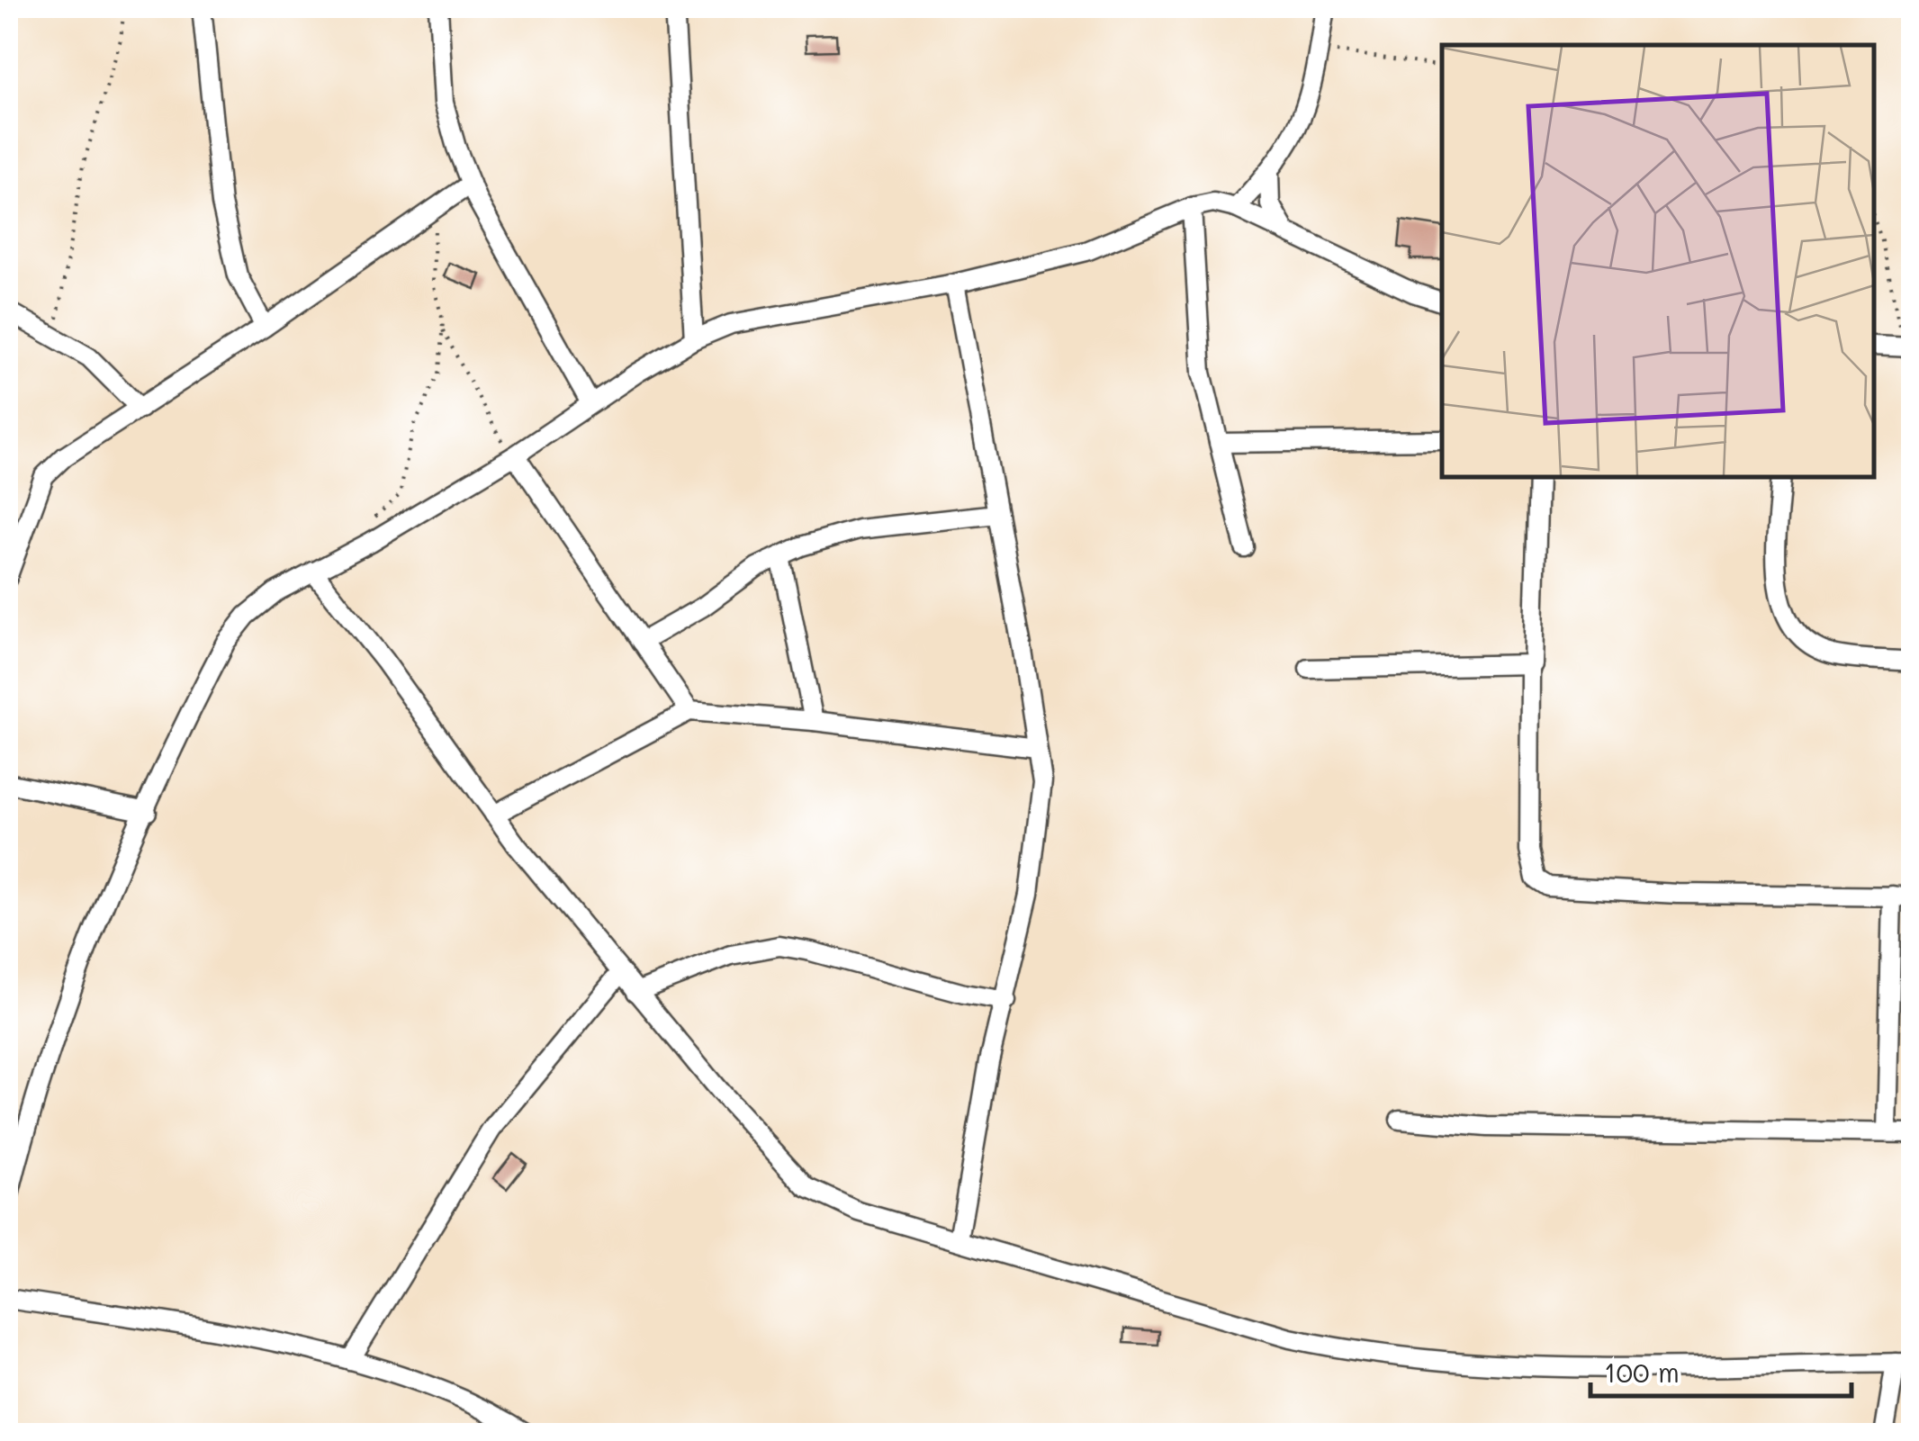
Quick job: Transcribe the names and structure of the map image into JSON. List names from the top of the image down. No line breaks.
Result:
{"scale_bar":"100 m"}
